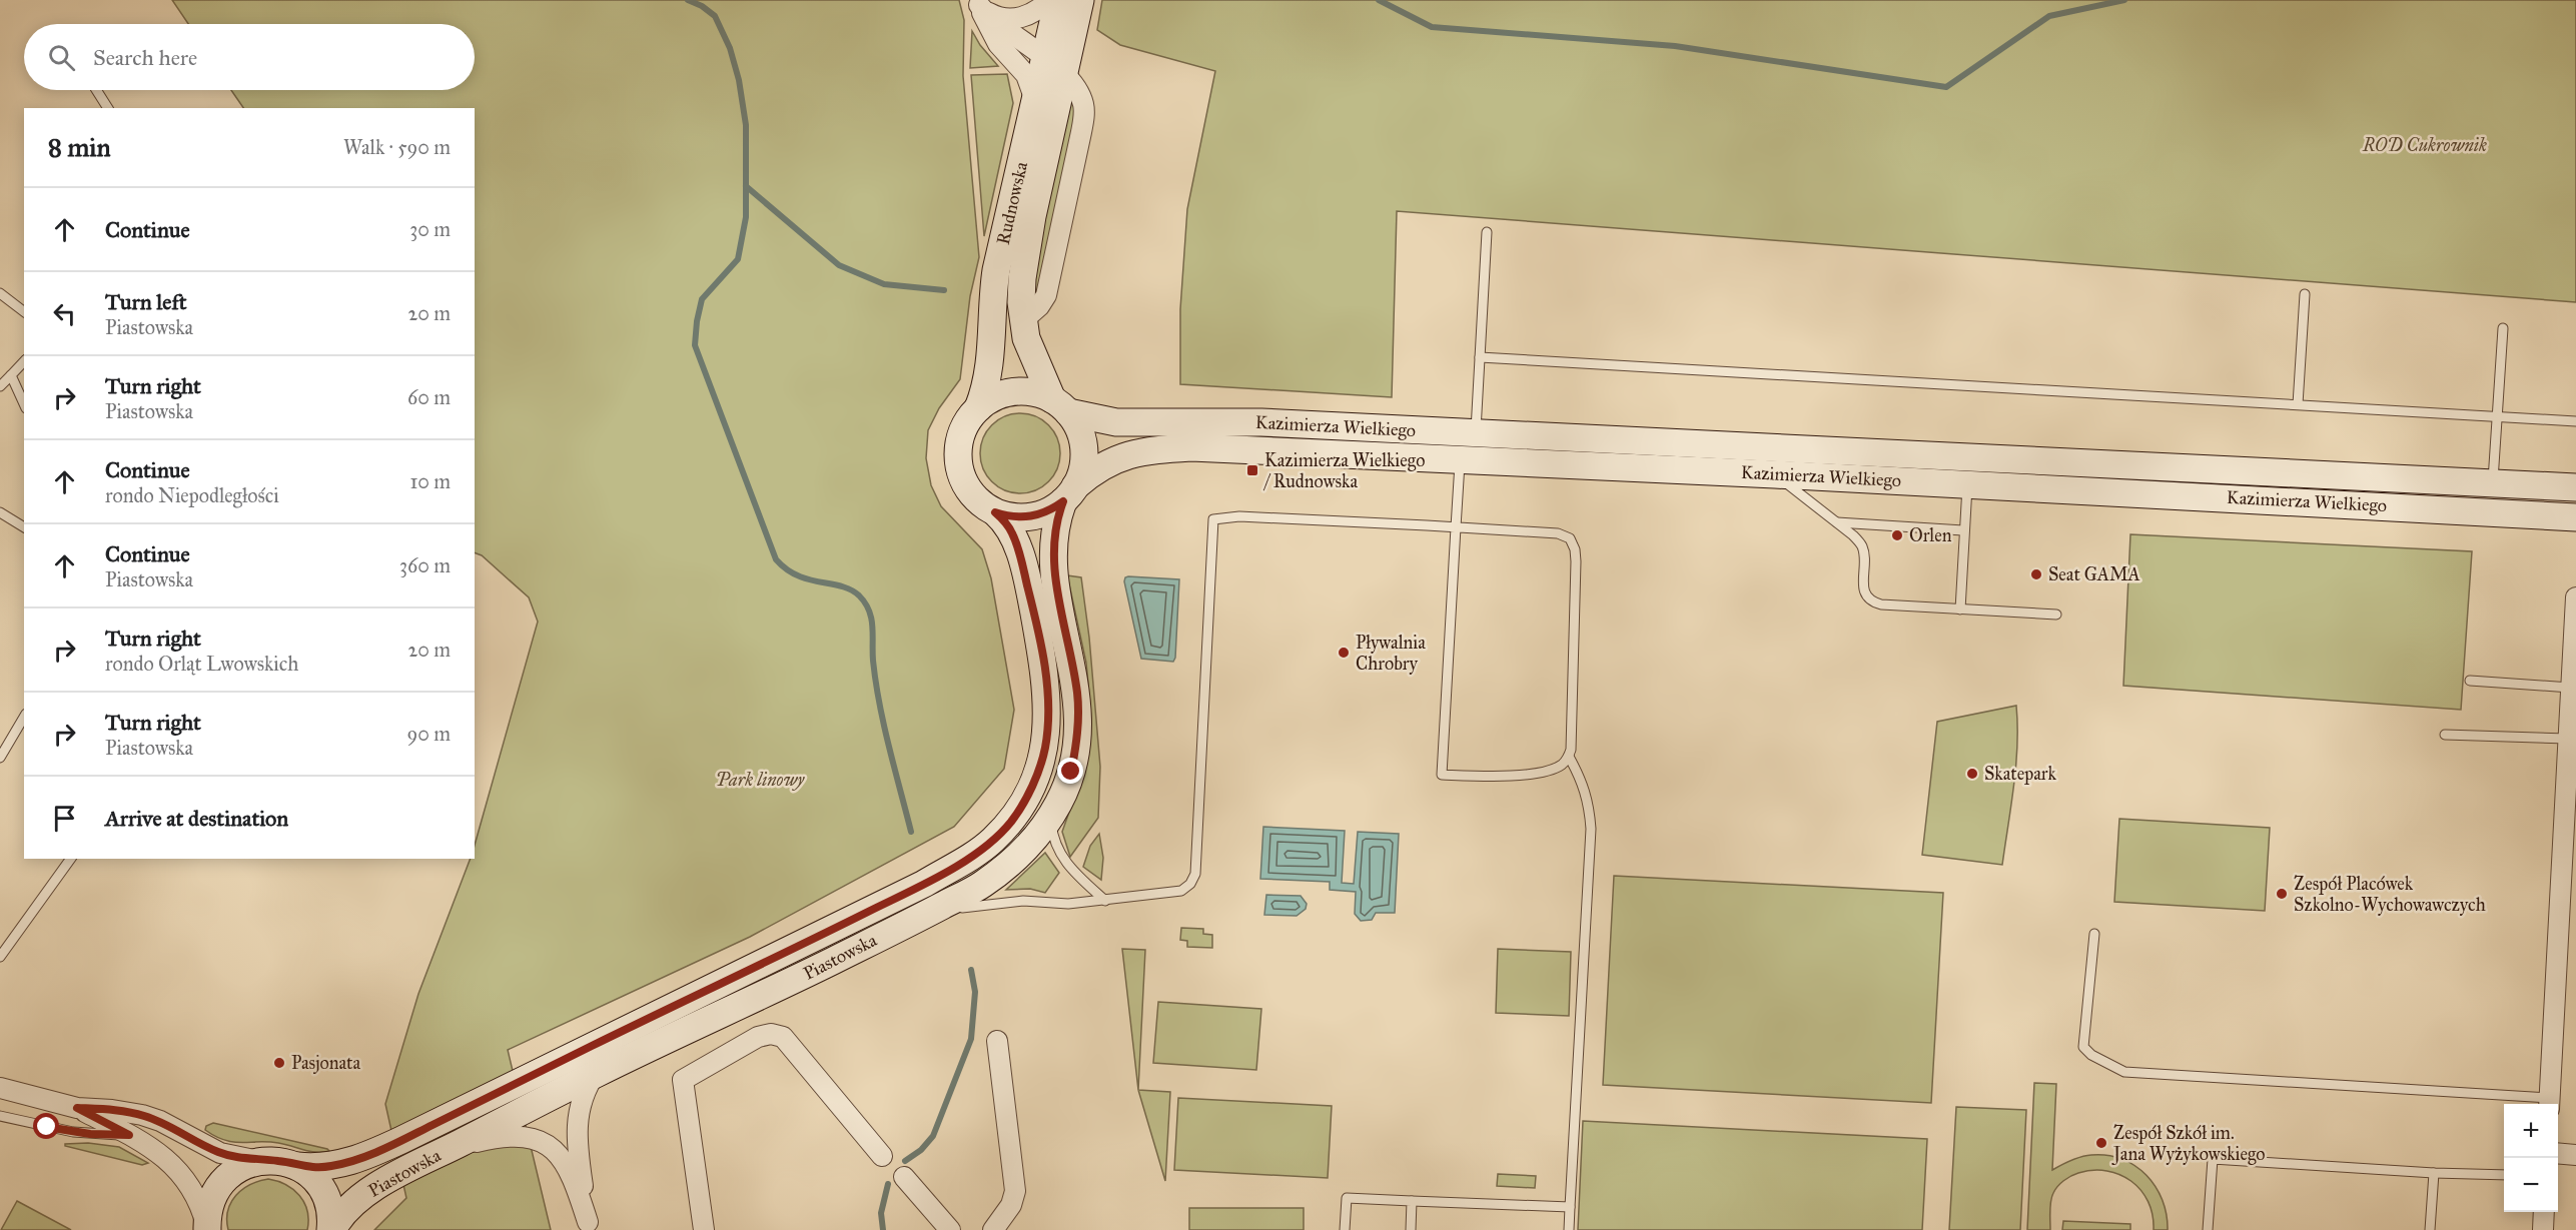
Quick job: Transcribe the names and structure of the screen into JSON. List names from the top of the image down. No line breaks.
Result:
{"streets":{"main road":["Rudnowska","Kazimierza Wielkiego","Piastowska"]},"crossings":[["Rudnowska","Kazimierza Wielkiego"],["Rudnowska","Piastowska"],["Kazimierza Wielkiego","Piastowska"]],"parks":["ROD Cukrownik","Park linowy"],"places":{"transit":["Kazimierza Wielkiego / Rudnowska"],"other":["Orlen","Seat GAMA","Pływalnia Chrobry","Skatepark","Zespół Placówek Szkolno-Wychowawczych","Pasjonata","Zespół Szkół im. Jana Wyżykowskiego"]},"page":{"search":"Search here","heading":["8 min","Walk · 590 m"],"list":[["Continue","30 m"],["Turn left","Piastowska","20 m"],["Turn right","Piastowska","60 m"],["Continue","rondo Niepodległości","10 m"],["Continue","Piastowska","360 m"],["Turn right","rondo Orląt Lwowskich","20 m"],["Turn right","Piastowska","90 m"],"Arrive at destination"],"map_buttons":["+","−"]}}
